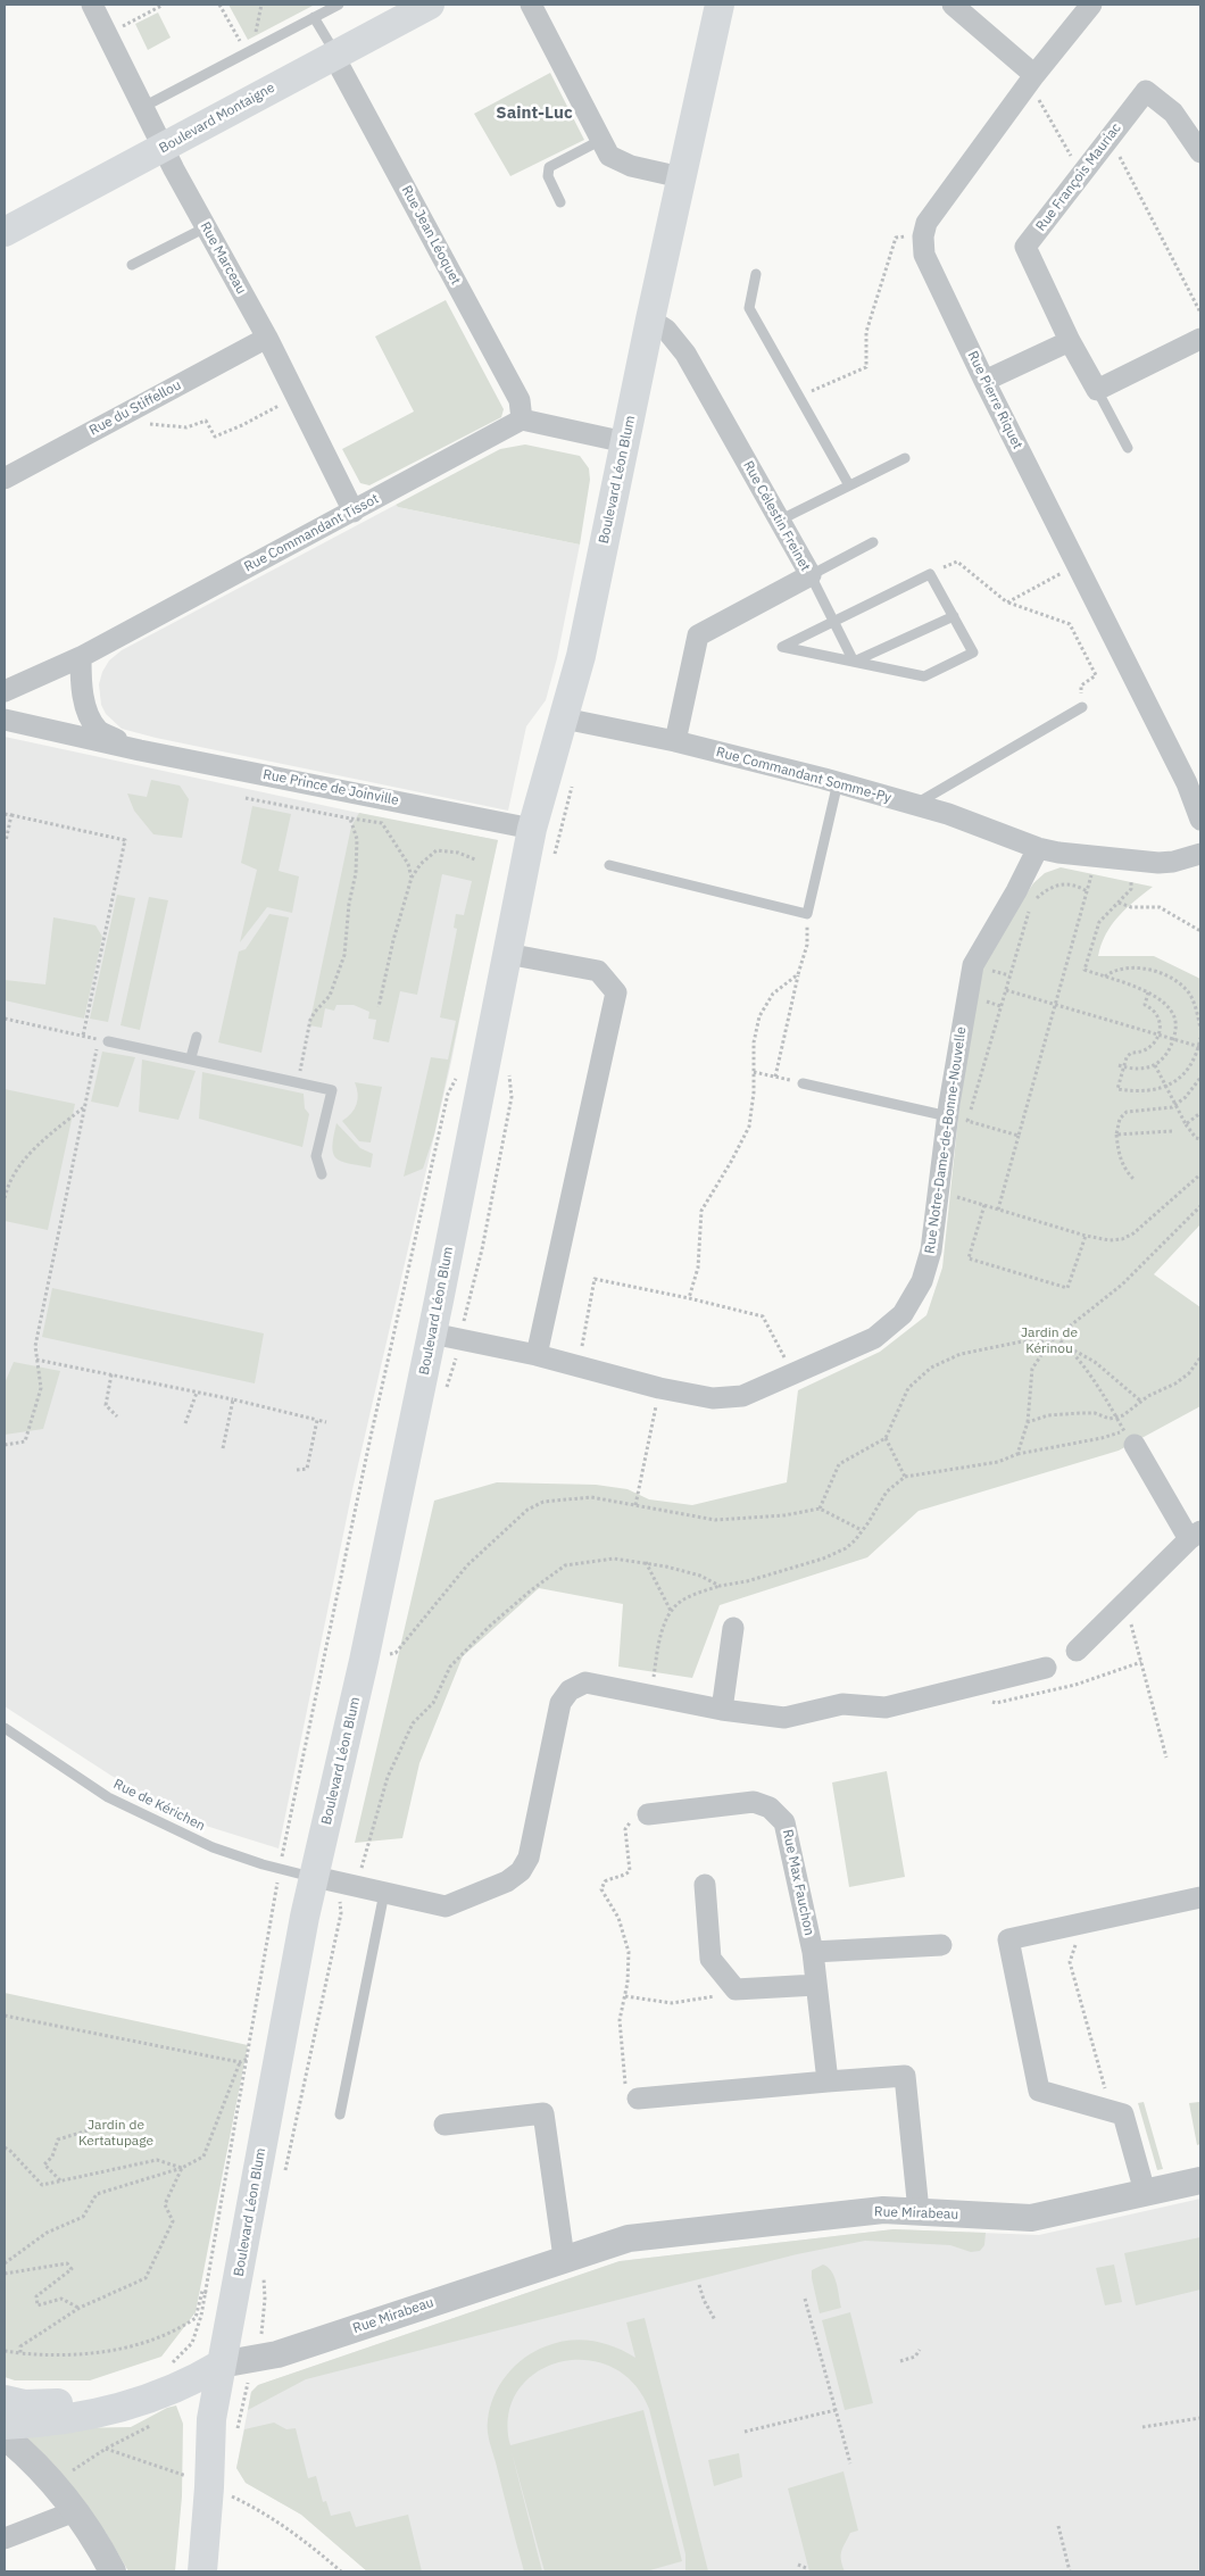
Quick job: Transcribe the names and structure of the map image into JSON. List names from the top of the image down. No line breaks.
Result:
{"streets":{"main road":["Boulevard Montaigne","Boulevard Léon Blum"],"street":["Rue François Mauriac","Rue Jean Léoquet","Rue Marceau","Rue Pierre Riquet","Rue du Stiffellou","Rue Célestin Freinet","Rue Commandant Tissot","Rue Commandant Somme-Py","Rue Prince de Joinville","Rue Notre-Dame-de-Bonne-Nouvelle","Rue Max Fauchon","Rue Mirabeau"],"lane":["Rue de Kérichen"]},"crossings":[["Boulevard Montaigne","Rue Jean Léoquet"],["Boulevard Montaigne","Rue Marceau"],["Rue Jean Léoquet","Rue Commandant Tissot"],["Rue Marceau","Rue du Stiffellou"],["Rue Marceau","Rue Commandant Tissot"],["Boulevard Léon Blum","Rue Célestin Freinet"],["Boulevard Léon Blum","Rue Commandant Somme-Py"],["Boulevard Léon Blum","Rue Prince de Joinville"],["Boulevard Léon Blum","Rue Notre-Dame-de-Bonne-Nouvelle"],["Boulevard Léon Blum","Rue de Kérichen"],["Boulevard Léon Blum","Rue Mirabeau"],["Rue Célestin Freinet","Rue Commandant Somme-Py"],["Rue Commandant Tissot","Rue Prince de Joinville"],["Rue Commandant Somme-Py","Rue Notre-Dame-de-Bonne-Nouvelle"]],"districts":["Saint-Luc"],"parks":["Jardin de Kérinou","Jardin de Kertatupage"]}
